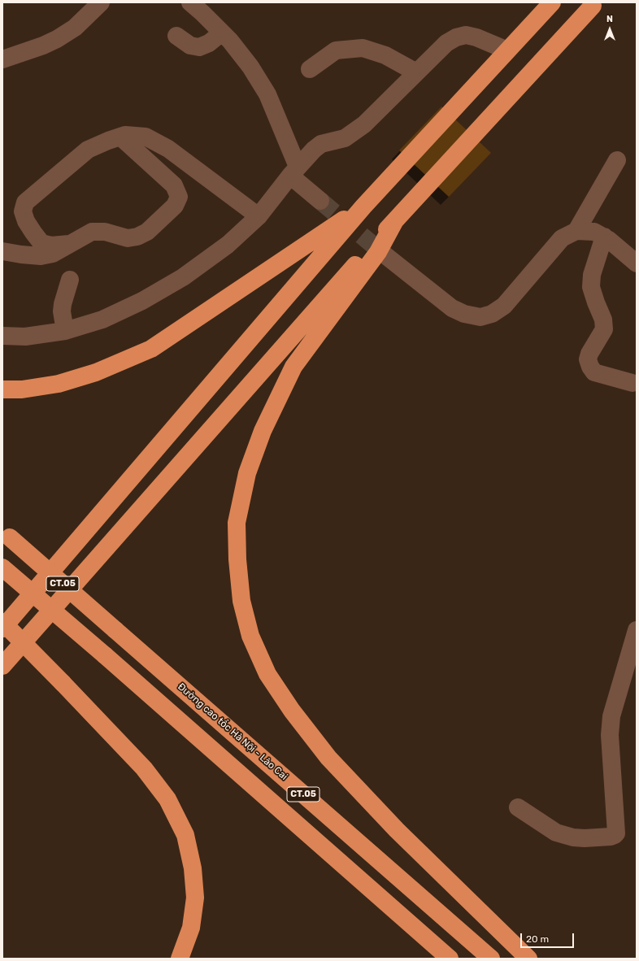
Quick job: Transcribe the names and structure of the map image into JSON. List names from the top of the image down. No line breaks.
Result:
{"streets":{"highway":["CT.05","Đường cao tốc Hà Nội - Lào Cai"]},"scale_bar":"20 m","north":"top"}
